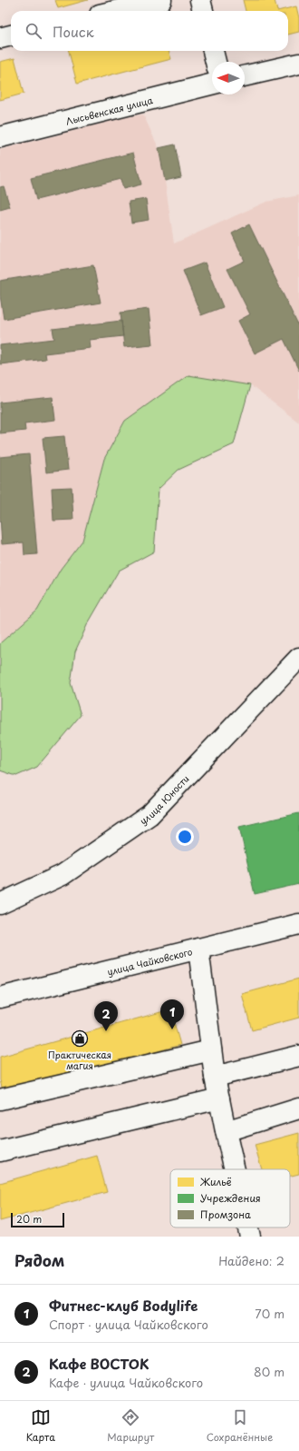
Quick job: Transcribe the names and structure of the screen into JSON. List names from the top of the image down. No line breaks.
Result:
{"streets":{"street":["Лысьвенская улица","улица Юности","улица Чайковского"]},"places":{"shop":["Практическая магия"]},"legend":["Жильё","Учреждения","Промзона"],"scale_bar":"20 m","north":"left","page":{"search":"Поиск","pins":["1","2"],"scale":"20 m","heading":["Рядом","Найдено: 2"],"list":[{"mark":"1","name":"Фитнес-клуб Bodylife","note":"Спорт · улица Чайковского","value":"70 m"},{"mark":"2","name":"Кафе ВОСТОК","note":"Кафе · улица Чайковского","value":"80 m"}],"nav":["Карта","Маршрут","Сохранённые"]}}
